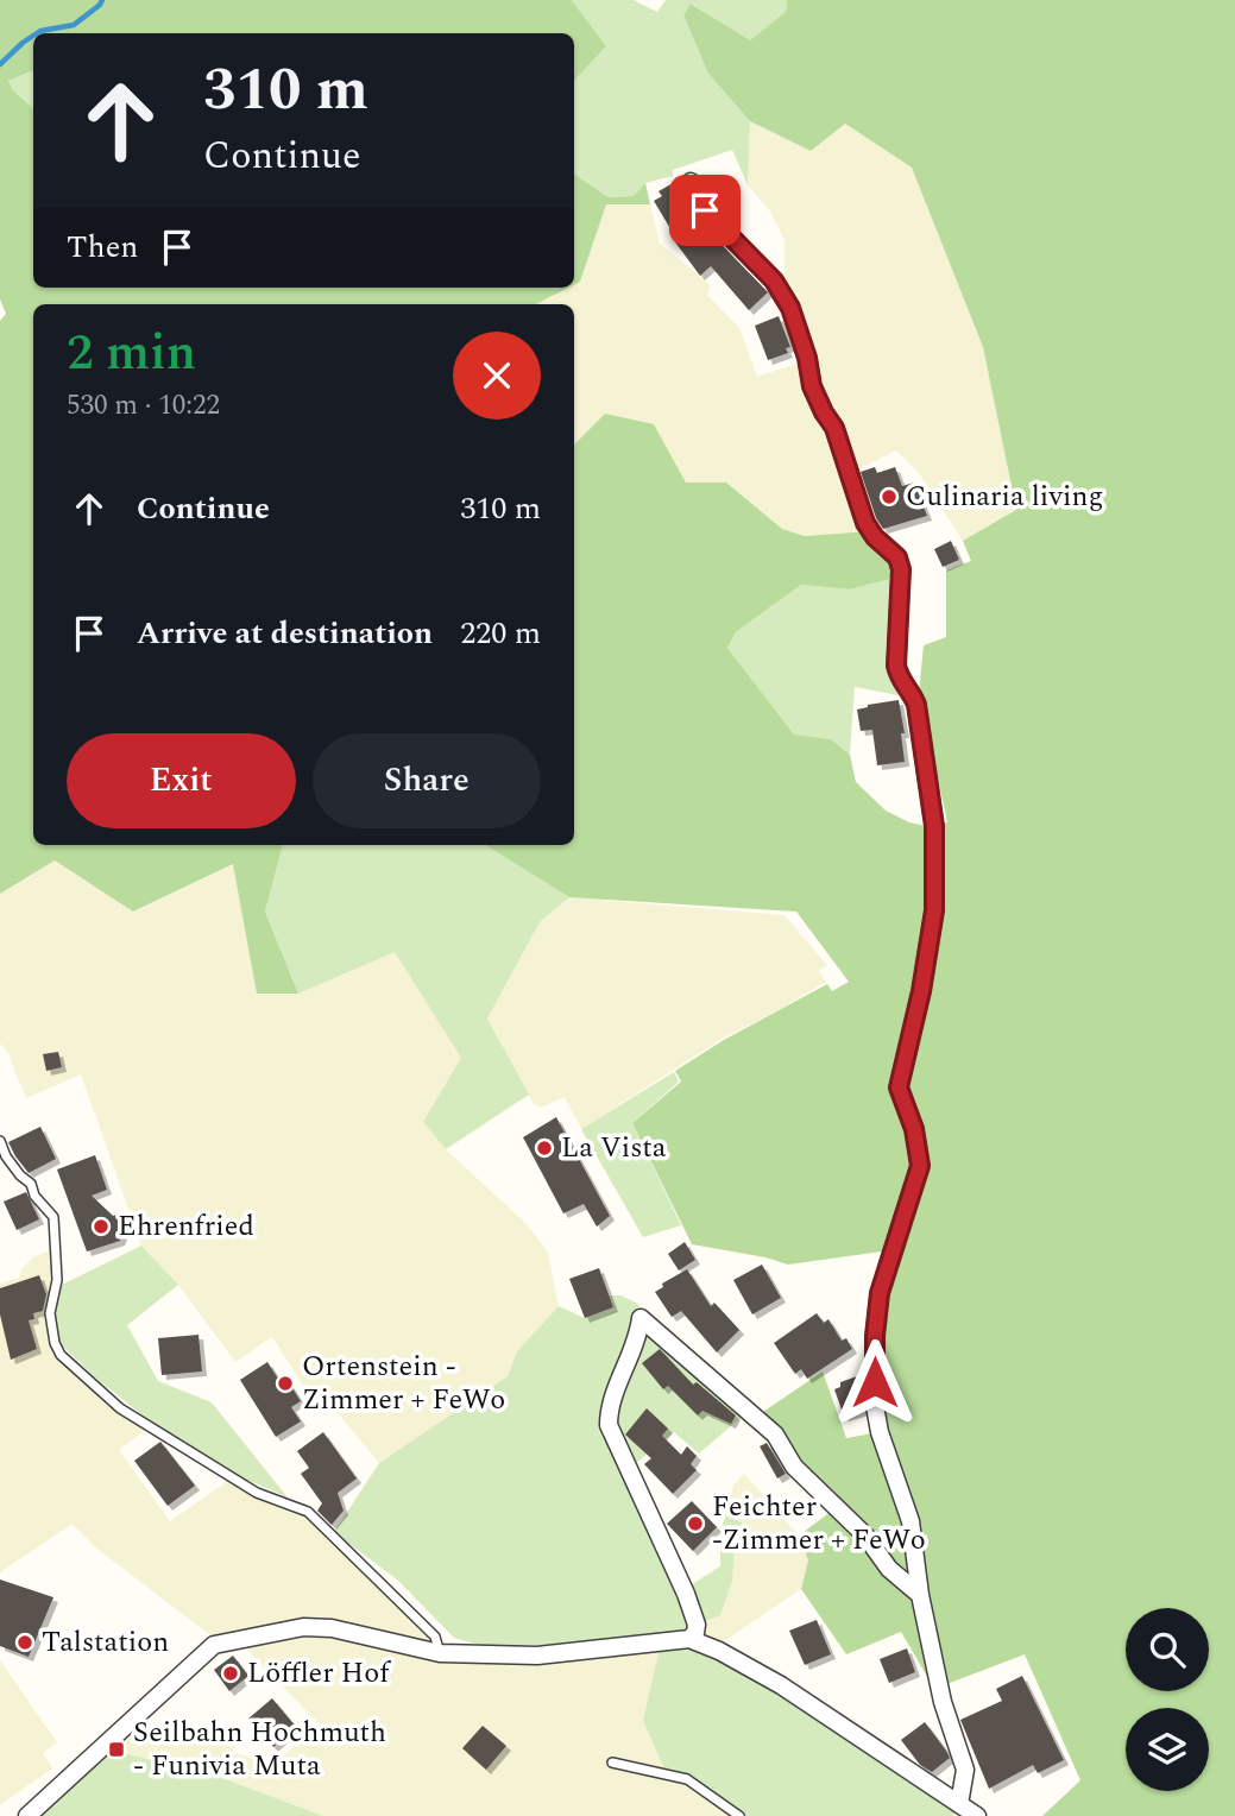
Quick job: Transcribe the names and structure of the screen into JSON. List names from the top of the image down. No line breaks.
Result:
{"places":{"other":["Culinaria living","La Vista","Ehrenfried","Ortenstein - Zimmer + FeWo","Feichter -Zimmer + FeWo","Talstation","Löffler Hof"],"transit":["Seilbahn Hochmuth - Funivia Muta"]},"page":{"turn":["310 m","Continue"],"then":"Then","heading":["2 min","530 m · 10:22"],"list":[{"name":"Continue","value":"310 m"},{"name":"Arrive at destination","value":"220 m"}],"buttons":["Exit","Share"]}}
